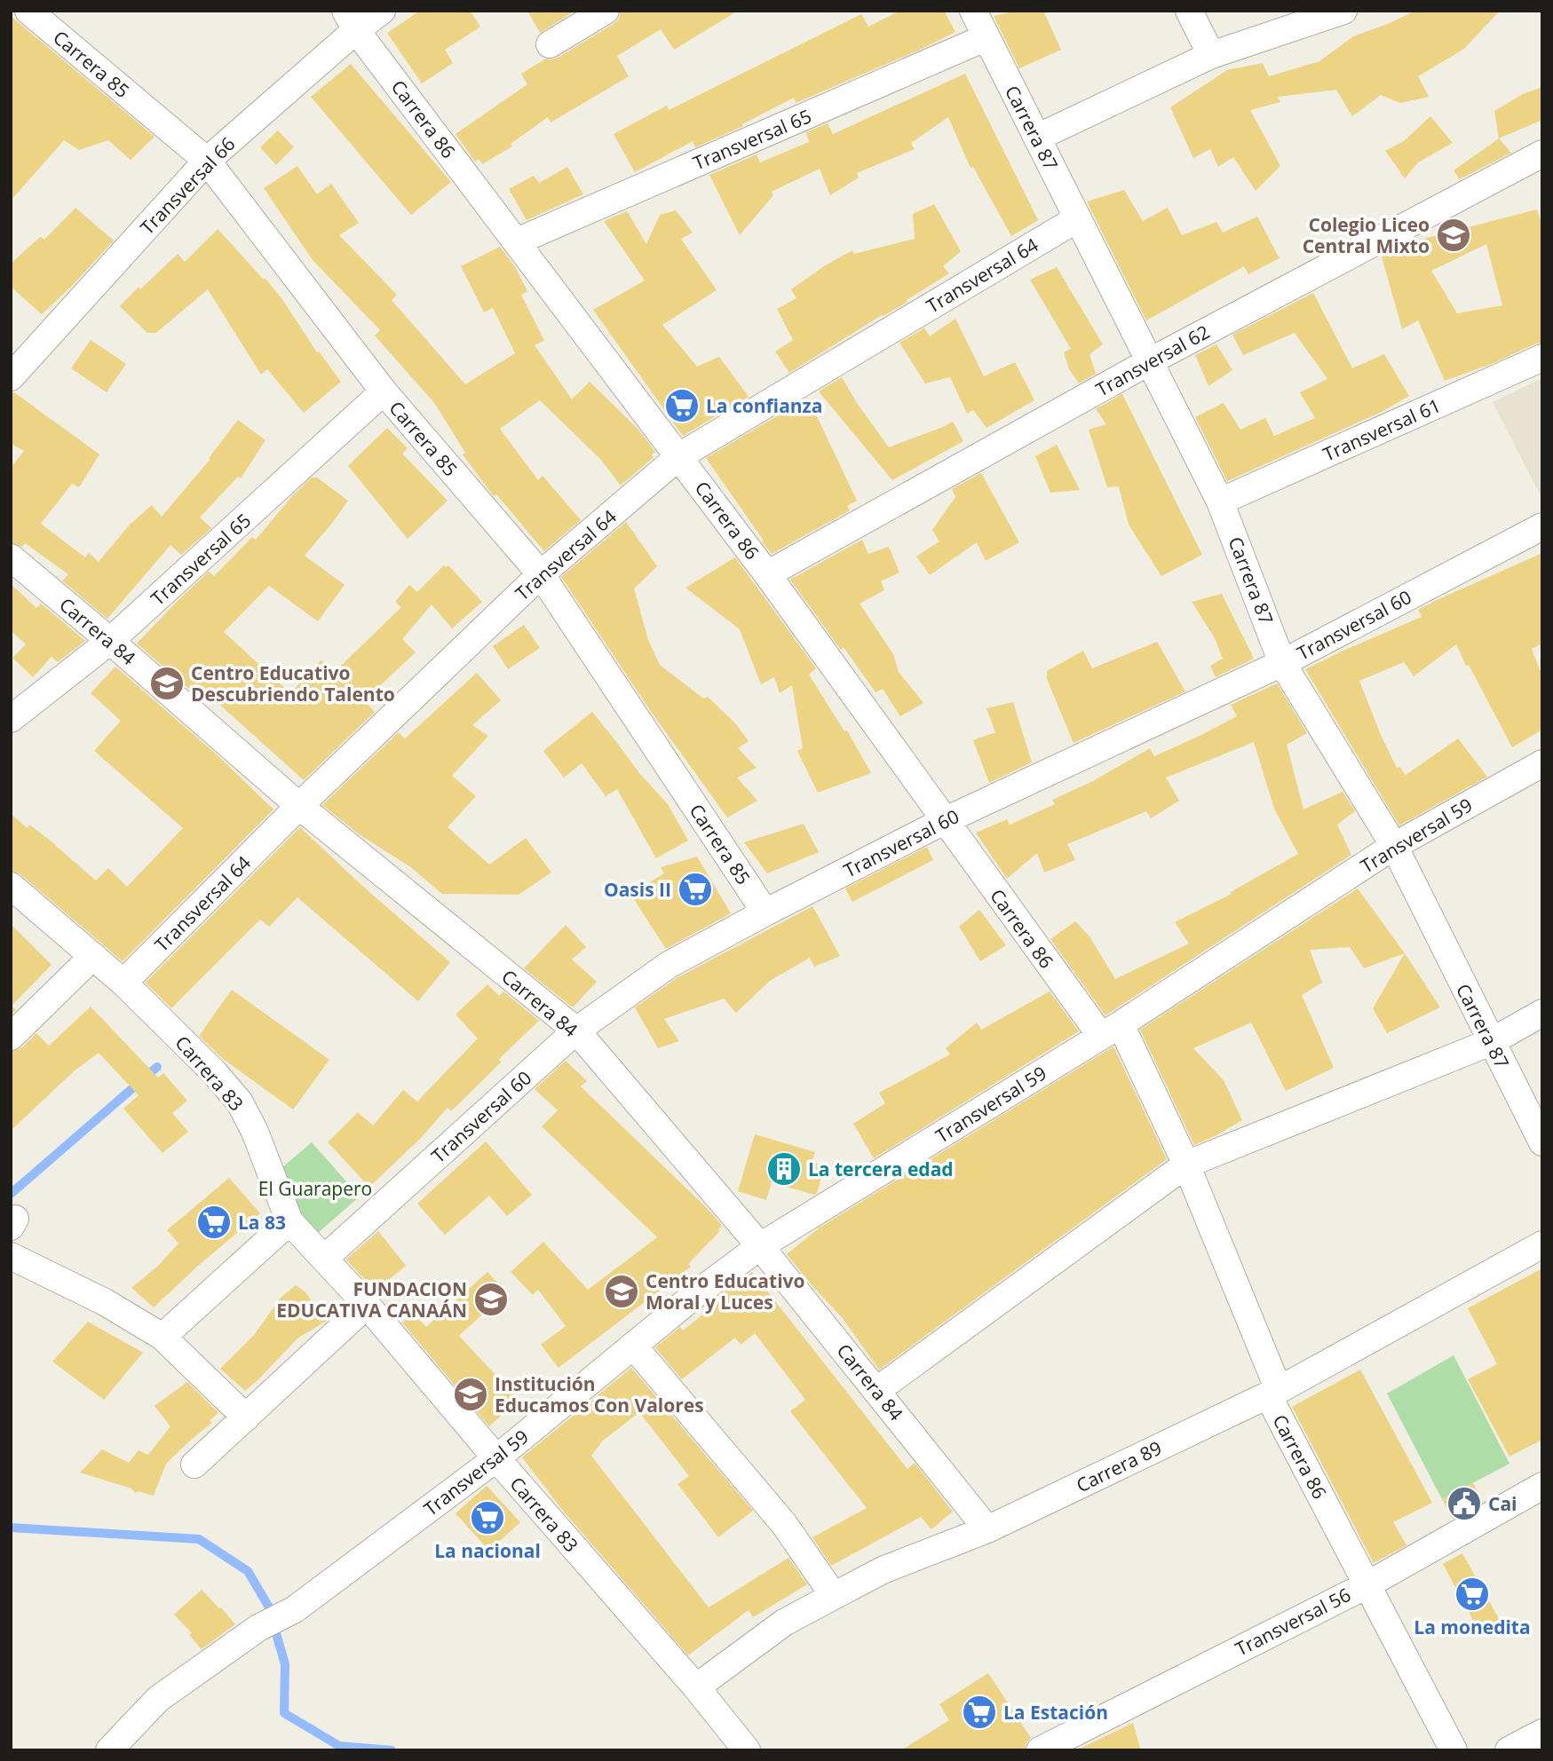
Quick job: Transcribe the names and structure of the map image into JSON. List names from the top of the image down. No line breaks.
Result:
{"streets":{"street":["Carrera 85","Carrera 86","Carrera 87","Transversal 65","Transversal 66","Transversal 64","Transversal 62","Transversal 61","Transversal 60","Carrera 84","Transversal 59","Carrera 83","Carrera 89","Transversal 56"]},"crossings":[["Carrera 85","Transversal 65"],["Carrera 85","Transversal 66"],["Carrera 85","Transversal 64"],["Carrera 85","Transversal 60"],["Carrera 86","Transversal 65"],["Carrera 86","Transversal 66"],["Carrera 86","Transversal 64"],["Carrera 86","Transversal 62"],["Carrera 86","Transversal 60"],["Carrera 86","Transversal 59"],["Carrera 86","Carrera 89"],["Carrera 86","Transversal 56"],["Carrera 87","Transversal 65"],["Carrera 87","Transversal 64"],["Carrera 87","Transversal 62"],["Carrera 87","Transversal 61"],["Carrera 87","Transversal 60"],["Carrera 87","Transversal 59"],["Transversal 65","Carrera 84"],["Transversal 64","Carrera 84"],["Transversal 64","Carrera 83"],["Transversal 60","Carrera 84"],["Transversal 60","Carrera 83"],["Carrera 84","Transversal 59"],["Carrera 84","Carrera 89"],["Transversal 59","Carrera 83"],["Carrera 83","Carrera 89"]],"parks":["El Guarapero"],"places":{"school or university":["Colegio Liceo Central Mixto","Centro Educativo Descubriendo Talento","Centro Educativo Moral y Luces","FUNDACION EDUCATIVA CANAÁN","Institución Educamos Con Valores"],"supermarket":["La confianza","Oasis II","La 83","La nacional","La monedita","La Estación"],"building":["La tercera edad"],"public building":["Cai"]}}
